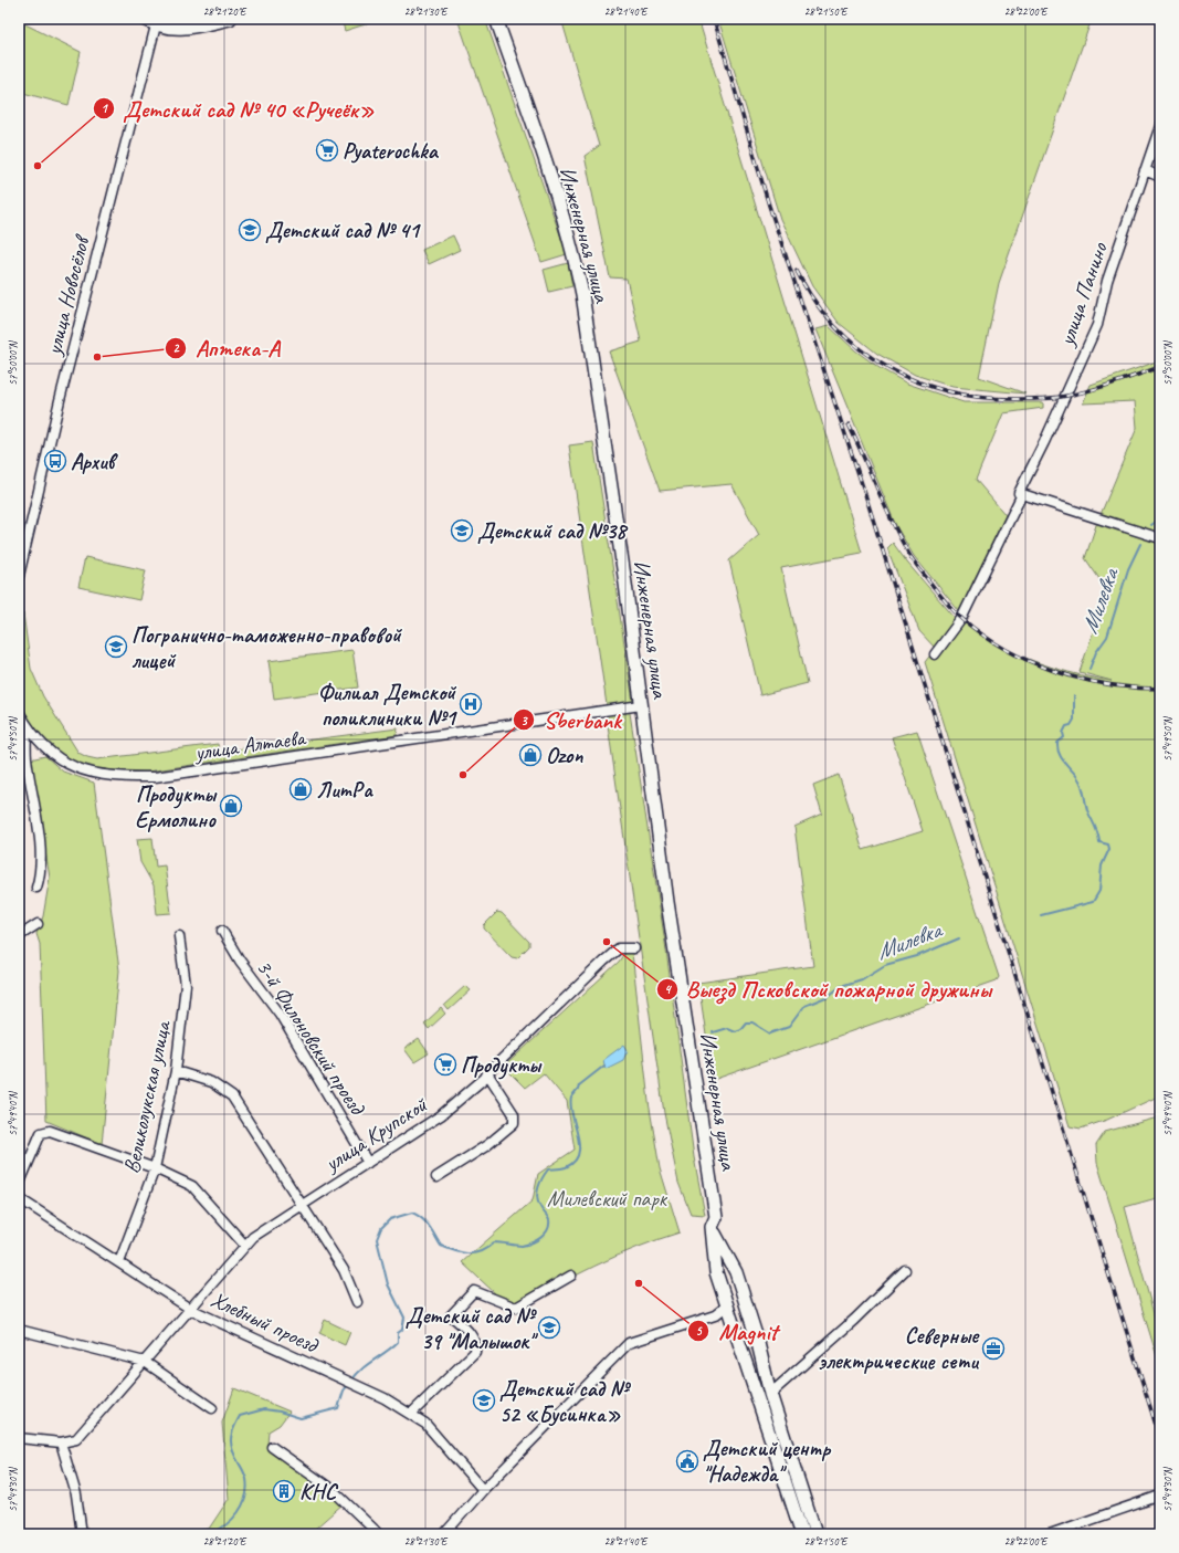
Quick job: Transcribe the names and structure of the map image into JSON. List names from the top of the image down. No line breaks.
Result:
{"streets":{"main road":["Инженерная улица"],"street":["улица Панино","улица Новосёлов","улица Алтаева","3-й Филоновский проезд","Великолукская улица","улица Крупской","Хлебный проезд"]},"crossings":[["Инженерная улица","улица Алтаева"],["3-й Филоновский проезд","улица Крупской"],["Великолукская улица","Хлебный проезд"],["улица Крупской","Хлебный проезд"]],"water":["Милевка"],"parks":["Милевский парк"],"places":{"supermarket":["Pyaterochka","Продукты"],"other":["Детский сад № 40 «Ручеёк»","Аптека-А","Sberbank","Выезд Псковской пожарной дружины","Magnit"],"school or university":["Детский сад № 41","Детский сад №38","Погранично-таможенно-правовой лицей","Детский сад № 39 \"Малышок\"","Детский сад № 52 «Бусинка»"],"bus stop":["Архив"],"hospital":["Филиал Детской поликлиники №1"],"shop":["Ozon","ЛитРа","Продукты Ермолино"],"office":["Северные электрические сети"],"public building":["Детский центр \"Надежда\""],"building":["КНС"]},"coordinates":["28°21'20\"E","28°21'30\"E","28°21'40\"E","28°21'50\"E","28°22'00\"E","57°50'00\"N","57°49'50\"N","57°49'40\"N","57°49'30\"N"]}
